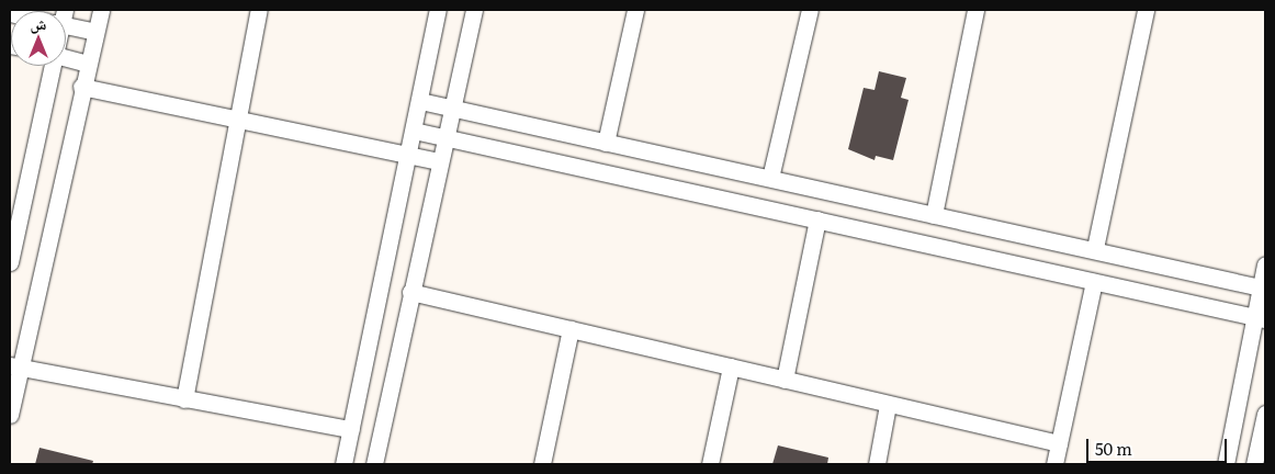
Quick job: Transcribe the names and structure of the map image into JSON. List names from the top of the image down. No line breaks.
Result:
{"scale_bar":"50 m","north":"top"}
